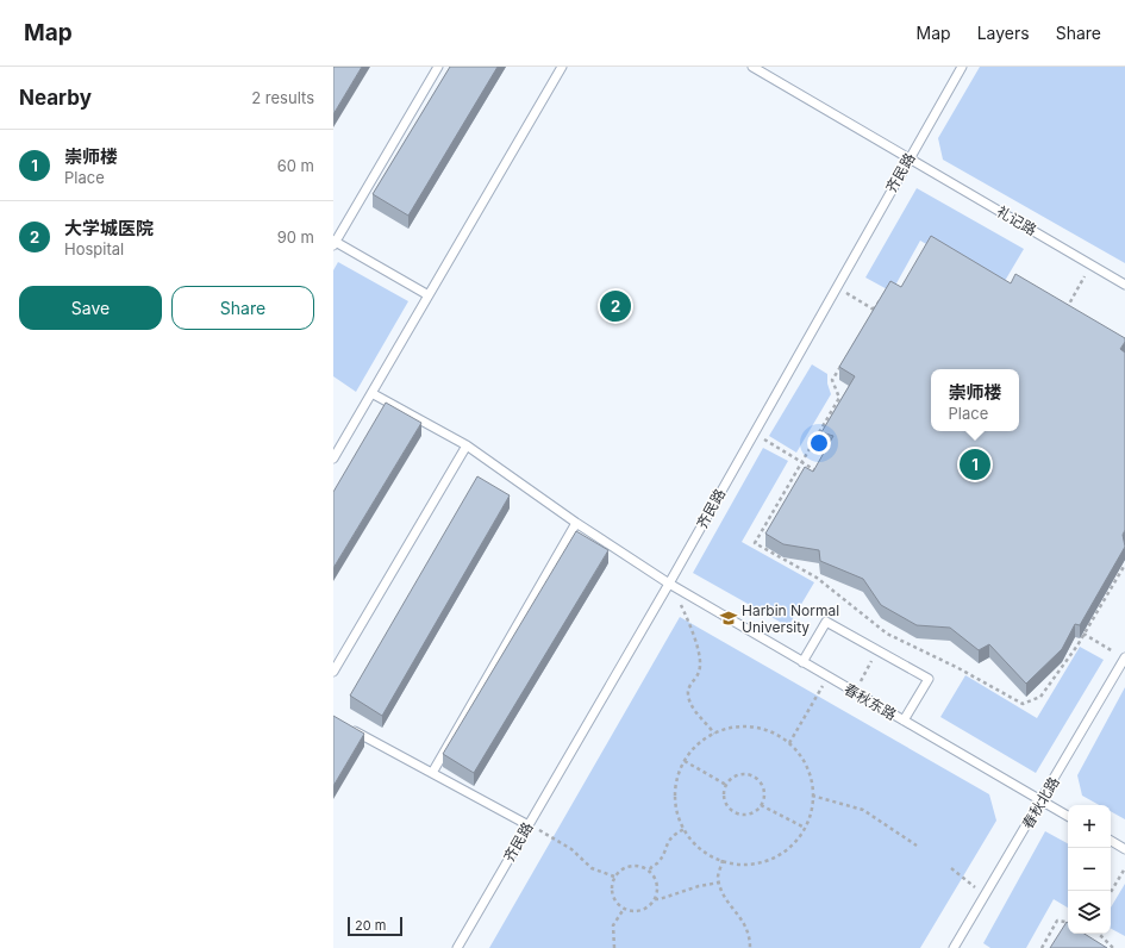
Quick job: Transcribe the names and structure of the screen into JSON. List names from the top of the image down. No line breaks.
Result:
{"streets":{"lane":["齐民路","礼记路","春秋东路","春秋北路"]},"crossings":[["齐民路","礼记路"],["齐民路","春秋东路"],["春秋东路","春秋北路"]],"places":{"school or university":["Harbin Normal University"]},"scale_bar":"20 m","page":{"header":"Map","nav":["Map","Layers","Share"],"heading":["Nearby","2 results"],"list":[{"mark":"1","name":"崇师楼","note":"Place","value":"60 m"},{"mark":"2","name":"大学城医院","note":"Hospital","value":"90 m"}],"buttons":["Save","Share"],"pins":["2","1"],"popup":["崇师楼","Place"],"map_buttons":["+","−"],"scale":"20 m"}}
